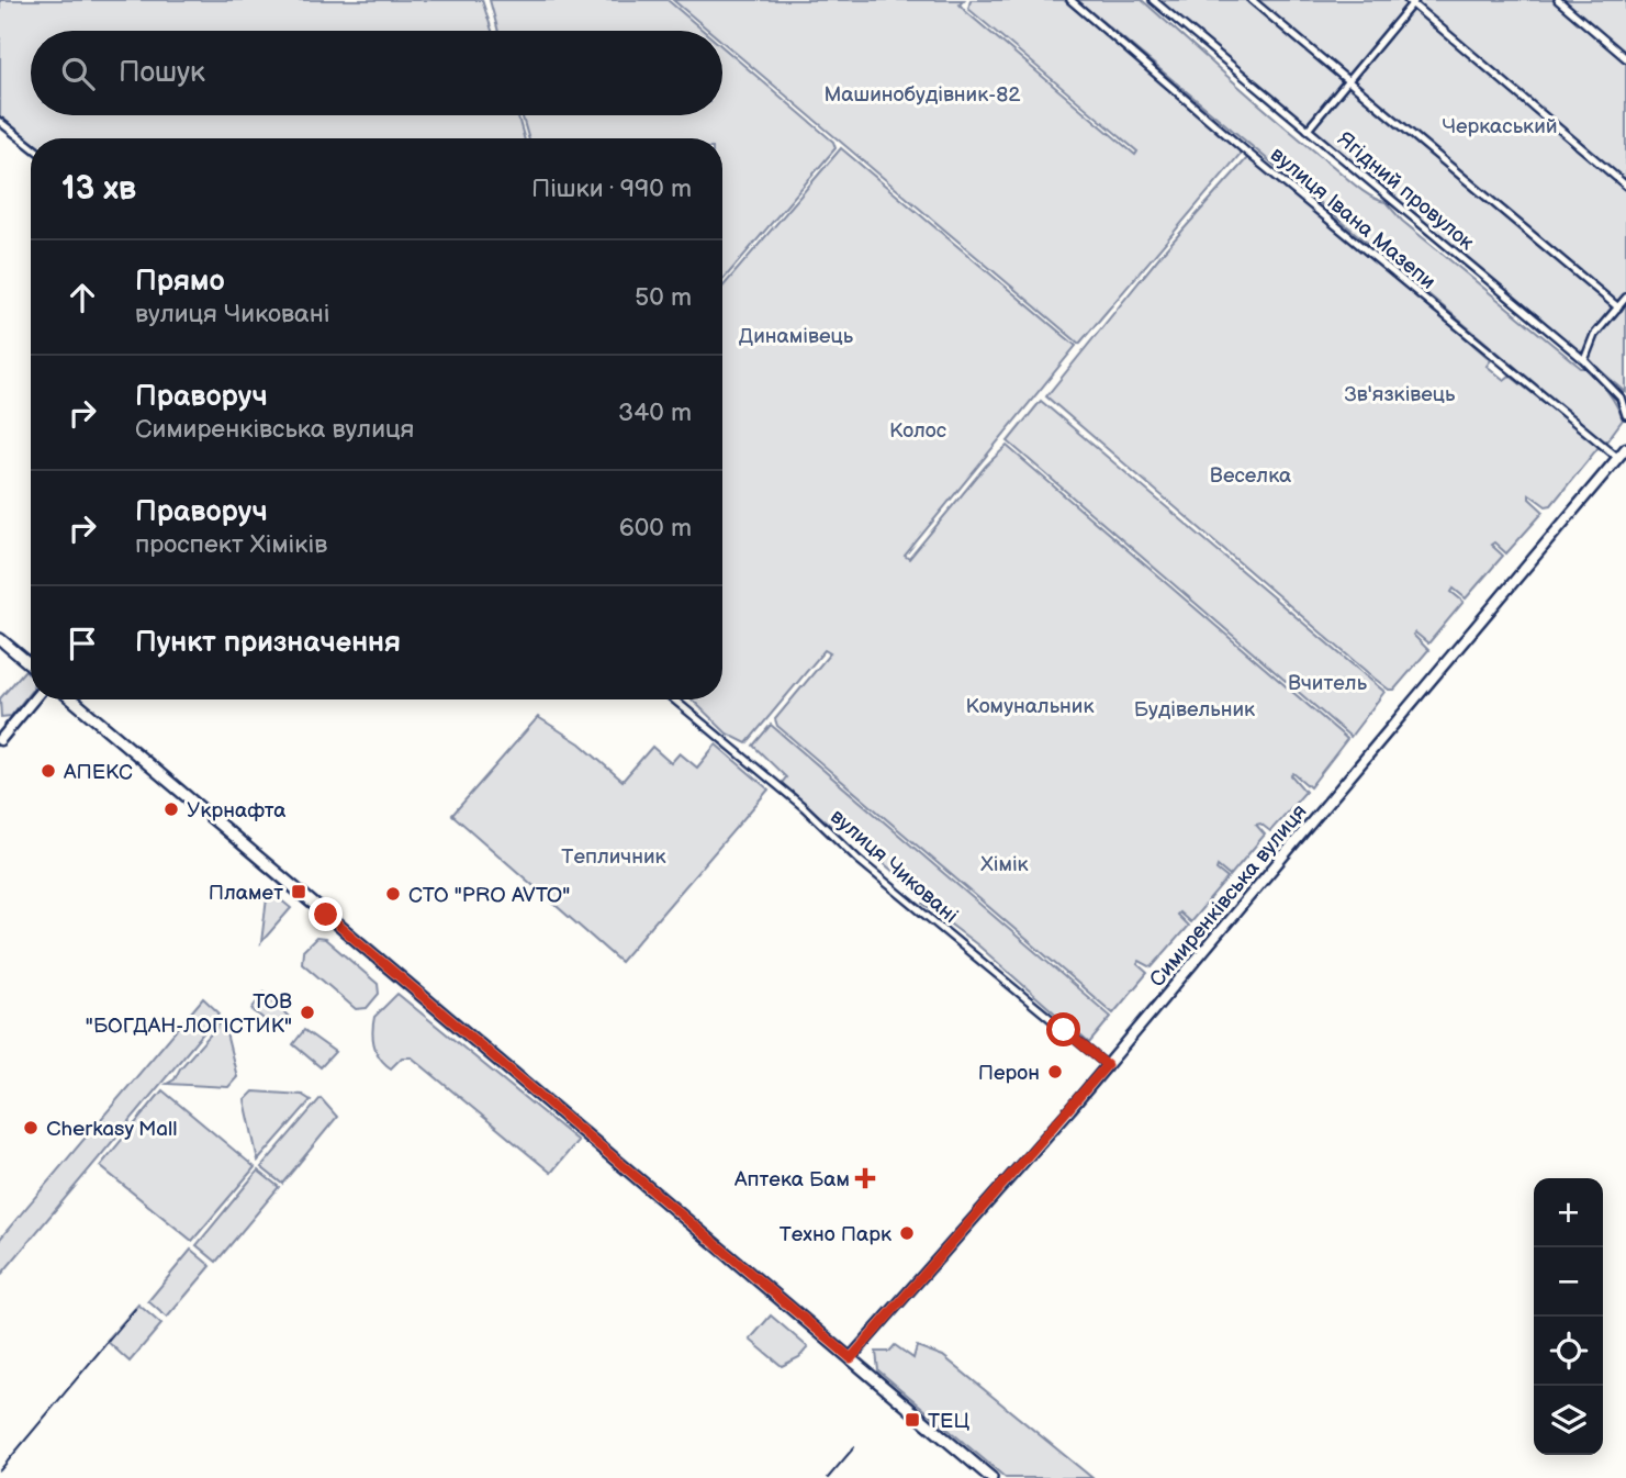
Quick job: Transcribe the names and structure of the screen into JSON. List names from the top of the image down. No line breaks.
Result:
{"streets":{"main road":["Симиренківська вулиця"],"street":["Ягідний провулок","вулиця Івана Мазепи","вулиця Чиковані"]},"crossings":[["вулиця Івана Мазепи","Симиренківська вулиця"],["вулиця Чиковані","Симиренківська вулиця"]],"parks":["Машинобудівник-82","Черкаський","Динамівець","Зв'язківець","Колос","Веселка","Вчитель","Комунальник","Будівельник","Тепличник","Хімік"],"places":{"other":["АПЕКС","Укрнафта","СТО \"PRO AVTO\"","ТОВ \"БОГДАН-ЛОГІСТИК\"","Перон","Cherkasy Mall","Техно Парк"],"transit":["Пламет","ТЕЦ"],"health":["Аптека Бам"]},"page":{"search":"Пошук","heading":["13 хв","Пішки · 990 m"],"list":[["Прямо","вулиця Чиковані","50 m"],["Праворуч","Симиренківська вулиця","340 m"],["Праворуч","проспект Хіміків","600 m"],"Пункт призначення"],"map_buttons":["+","−"]}}
